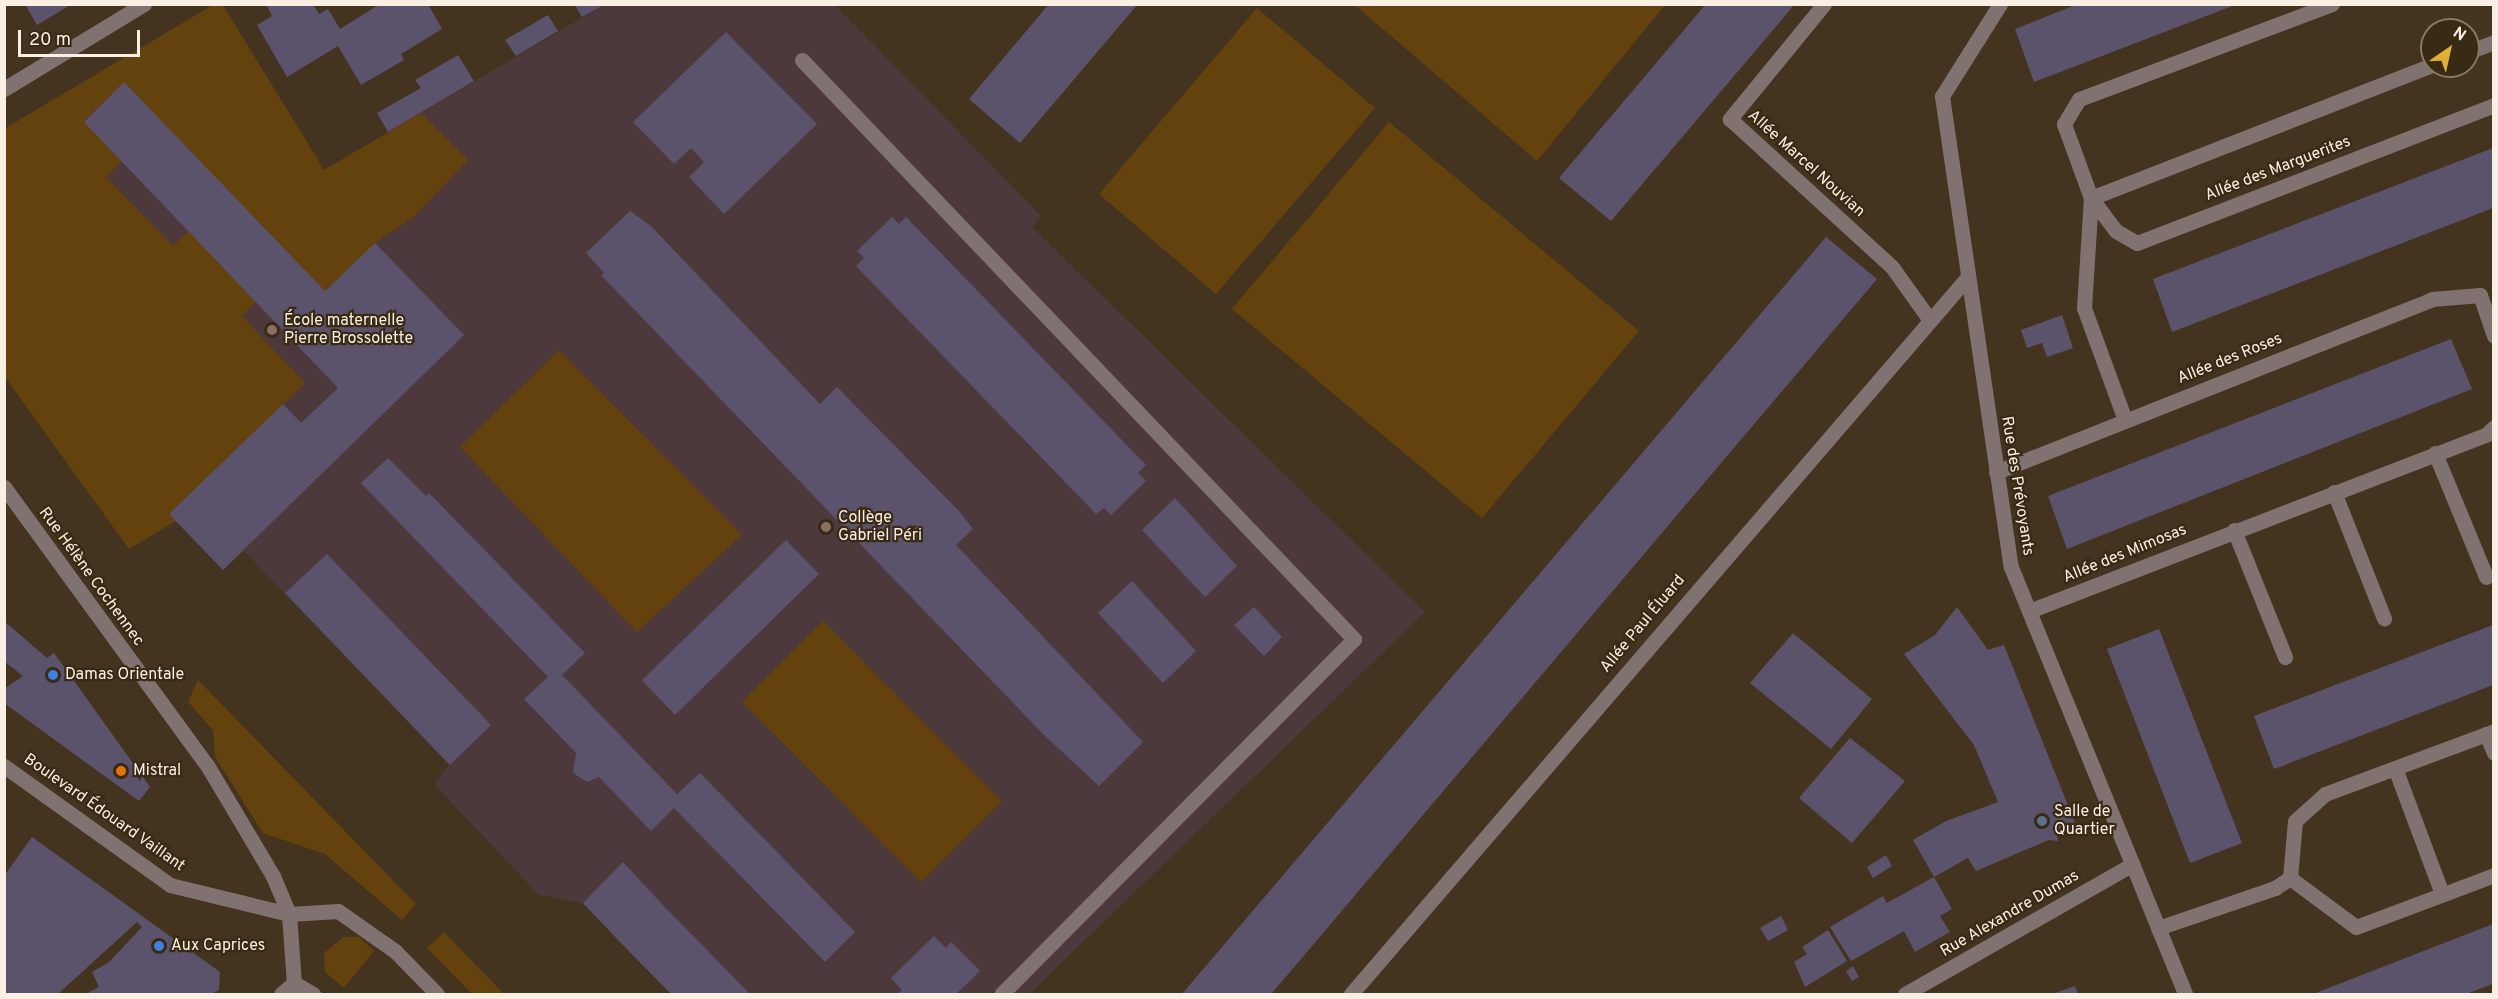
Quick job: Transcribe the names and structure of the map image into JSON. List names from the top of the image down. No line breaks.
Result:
{"streets":{"street":["Allée Marcel Nouvian","Allée des Marguerites","Allée des Roses","Rue des Prévoyants","Allée des Mimosas","Rue Hélène Cochennec","Allée Paul Éluard","Boulevard Édouard Vaillant","Rue Alexandre Dumas"]},"crossings":[["Allée Marcel Nouvian","Allée Paul Éluard"],["Allée des Marguerites","Allée des Roses"],["Allée des Roses","Rue des Prévoyants"],["Rue des Prévoyants","Allée des Mimosas"],["Rue des Prévoyants","Allée Paul Éluard"],["Rue des Prévoyants","Rue Alexandre Dumas"],["Rue Hélène Cochennec","Boulevard Édouard Vaillant"]],"places":["École maternelle Pierre Brossolette","Collège Gabriel Péri","Damas Orientale","Mistral","Salle de Quartier","Aux Caprices"],"scale_bar":"20 m","north":"top right"}
